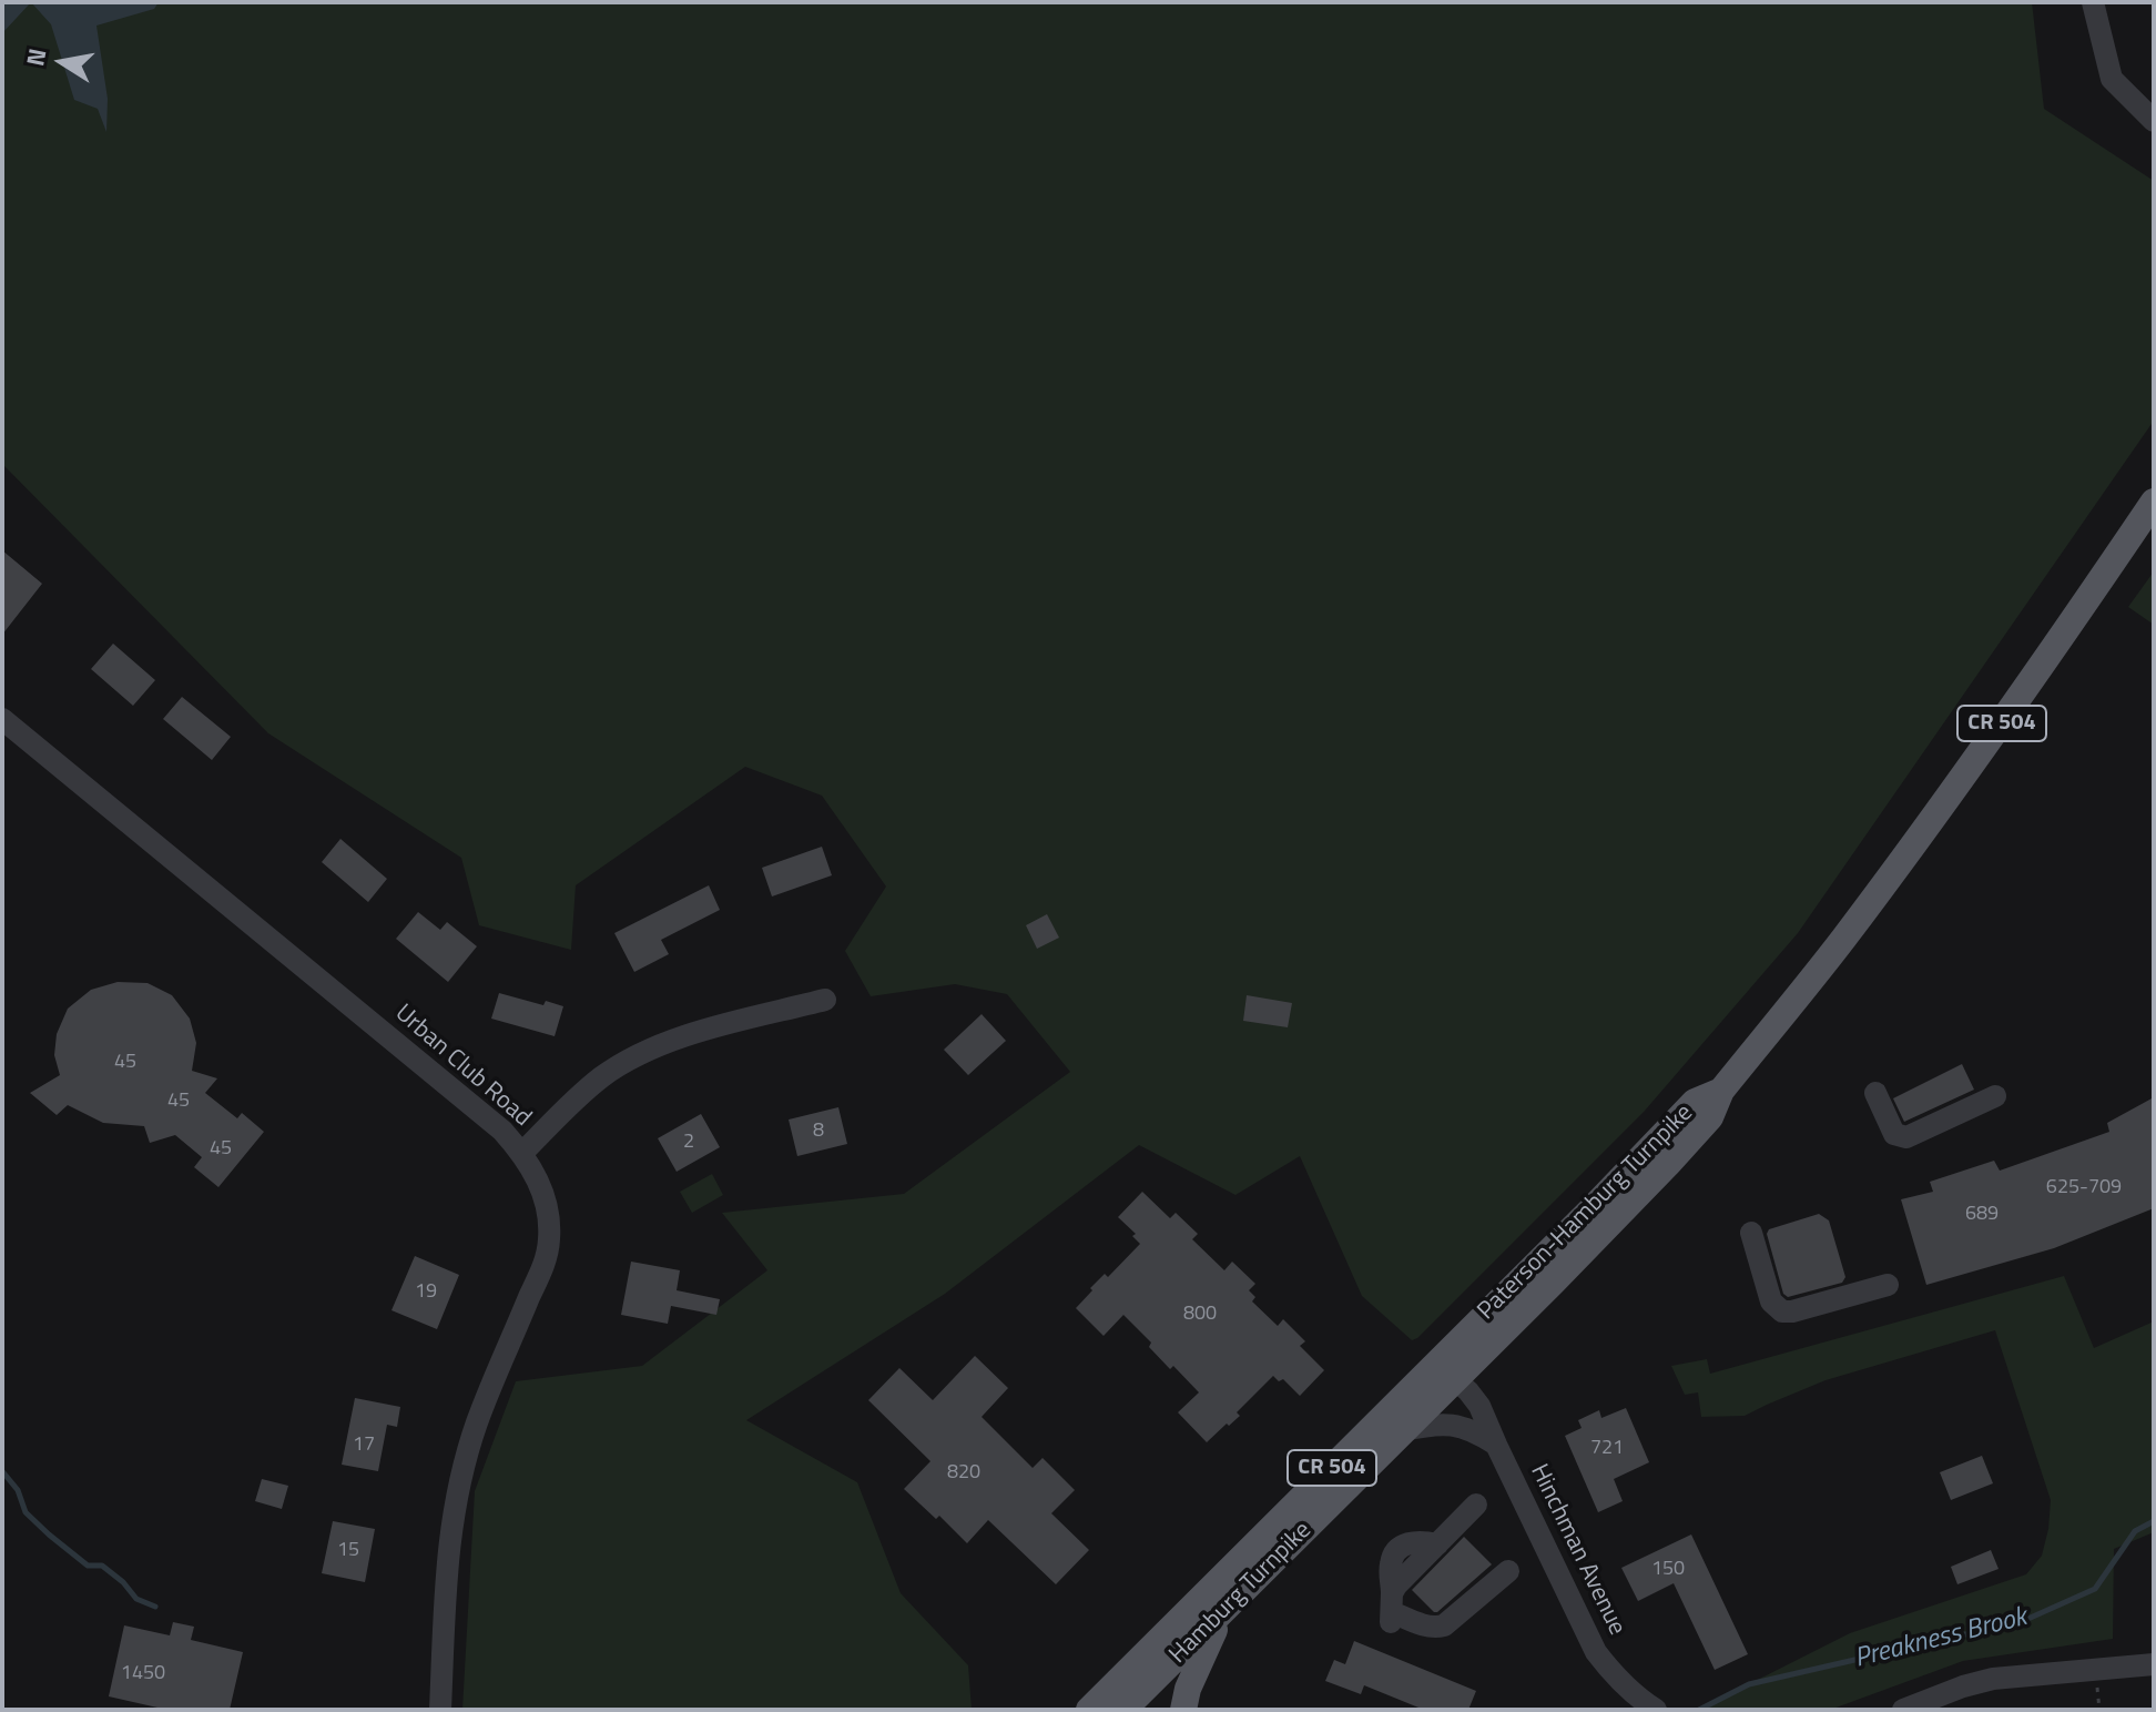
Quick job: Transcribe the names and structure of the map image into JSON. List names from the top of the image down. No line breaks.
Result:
{"streets":{"main road":["CR 504","Paterson-Hamburg Turnpike","Hamburg Turnpike"],"street":["Urban Club Road","Hinchman Avenue"]},"crossings":[["CR 504","Hinchman Avenue"],["CR 504","Hamburg Turnpike"],["Paterson-Hamburg Turnpike","Hamburg Turnpike"],["Hinchman Avenue","Hamburg Turnpike"]],"water":["Preakness Brook"],"house_numbers":["45","45","8","2","45","625-709","689","19","800","17","721","820","15","150","1450"],"north":"left"}
